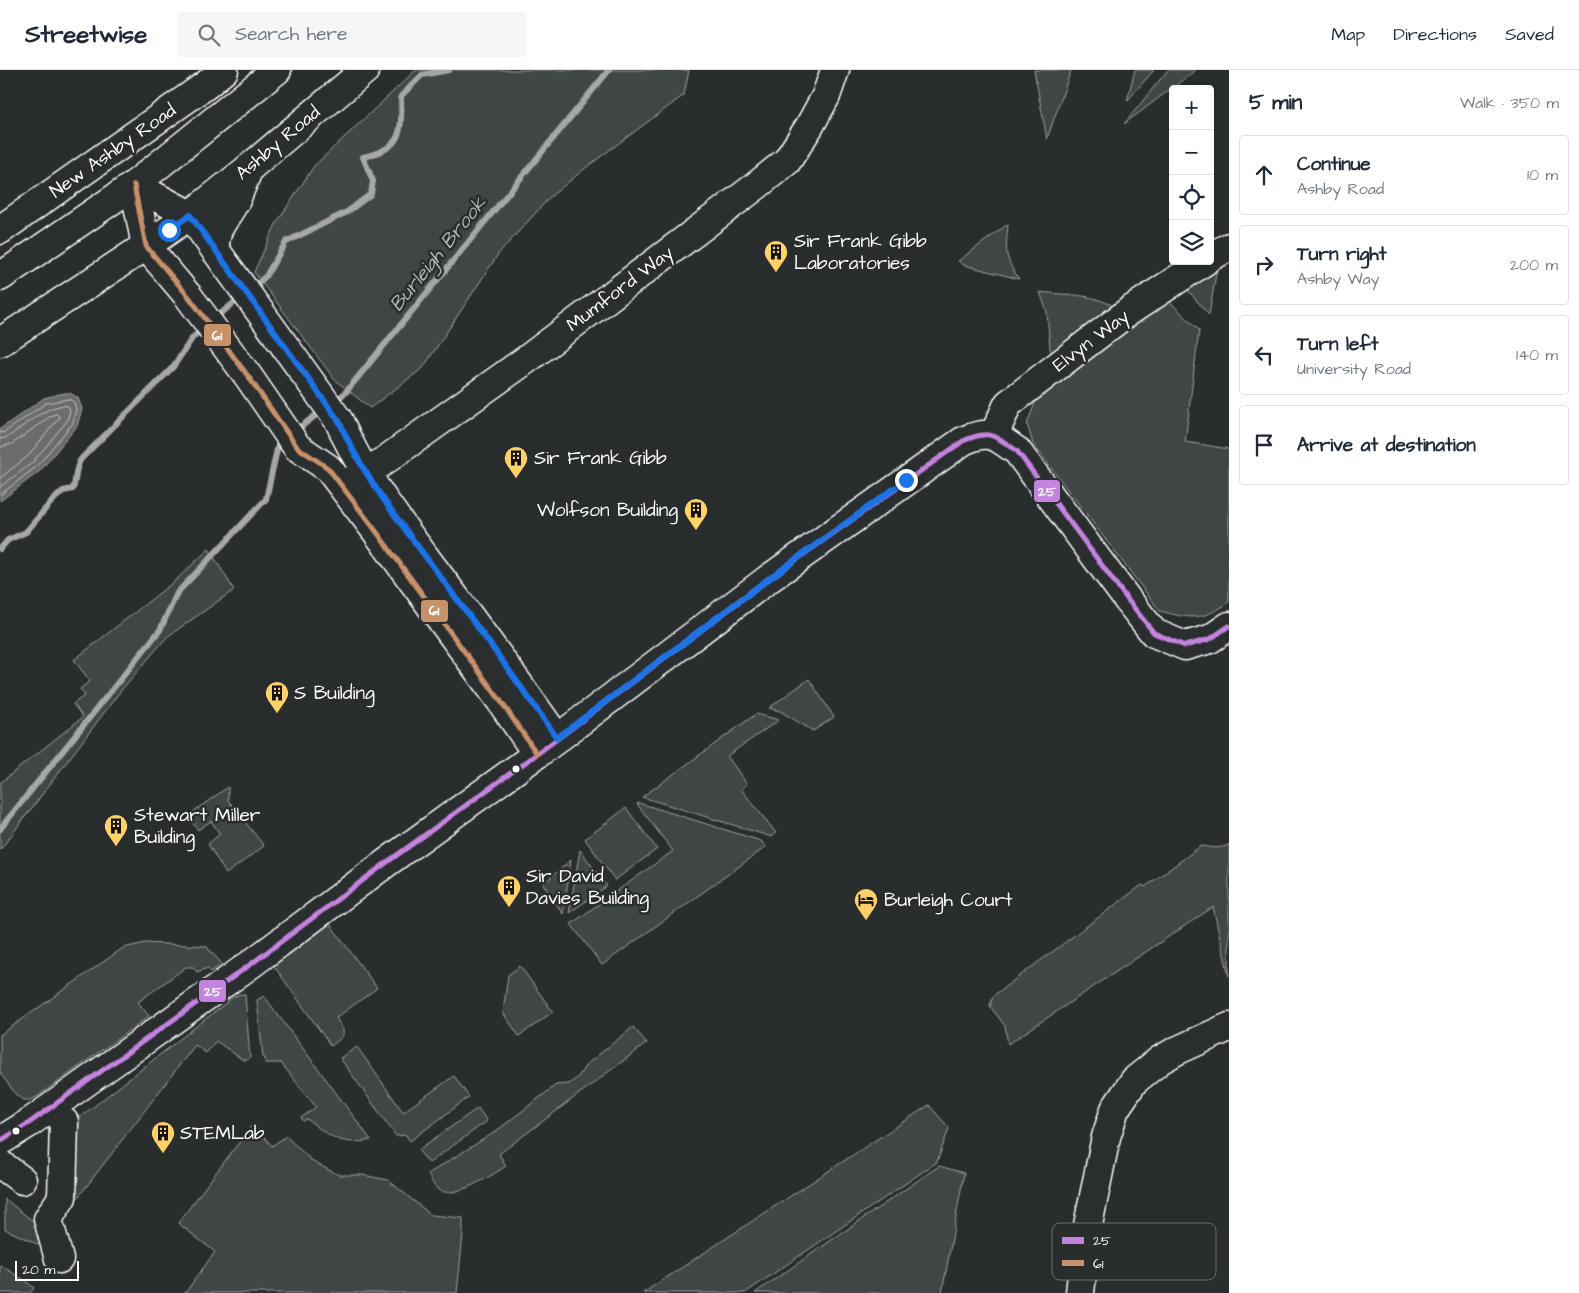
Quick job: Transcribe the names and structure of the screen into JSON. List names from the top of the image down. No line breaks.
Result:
{"streets":{"street":["Ashby Road","New Ashby Road","Mumford Way","Elvyn Way"]},"water":["Burleigh Brook"],"places":{"building":["Sir Frank Gibb Laboratories","Sir Frank Gibb","Wolfson Building","S Building","Stewart Miller Building","Sir David Davies Building","STEMLab"],"hotel":["Burleigh Court"]},"lines":["transit line 61","transit line 25"],"legend":["25","61"],"scale_bar":"20 m","page":{"header":"Streetwise","search":"Search here","nav":["Map","Directions","Saved"],"heading":["5 min","Walk · 350 m"],"map_buttons":["+","−"],"list":[["Continue","Ashby Road","10 m"],["Turn right","Ashby Way","200 m"],["Turn left","University Road","140 m"],"Arrive at destination"],"scale":"20 m"}}
